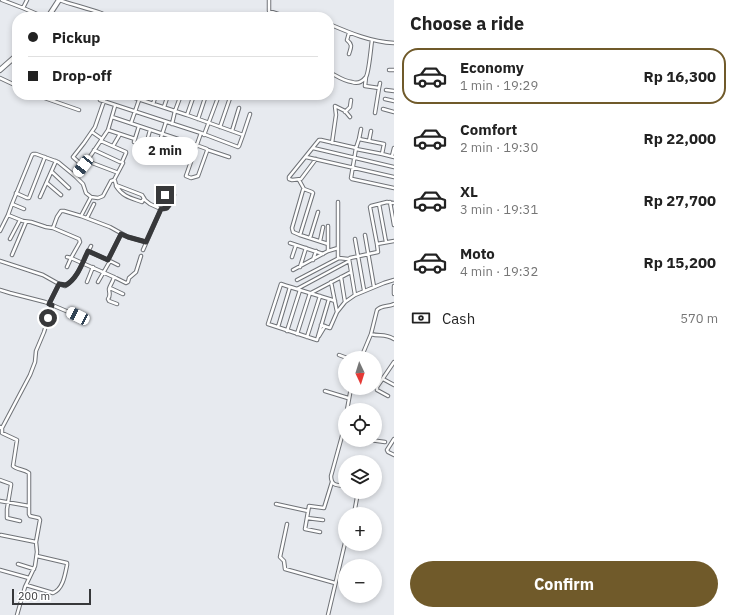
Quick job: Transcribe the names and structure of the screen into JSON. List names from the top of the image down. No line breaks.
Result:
{"scale_bar":"200 m","north":"bottom","page":{"heading":"Choose a ride","banner":["Pickup","Drop-off"],"list":[{"name":"Economy","note":"1 min · 19:29","value":"Rp 16,300"},{"name":"Comfort","note":"2 min · 19:30","value":"Rp 22,000"},{"name":"XL","note":"3 min · 19:31","value":"Rp 27,700"},{"name":"Moto","note":"4 min · 19:32","value":"Rp 15,200"}],"bubble":"2 min","pay":["Cash","570 m"],"map_buttons":["+","−"],"buttons":"Confirm","scale":"200 m"}}
